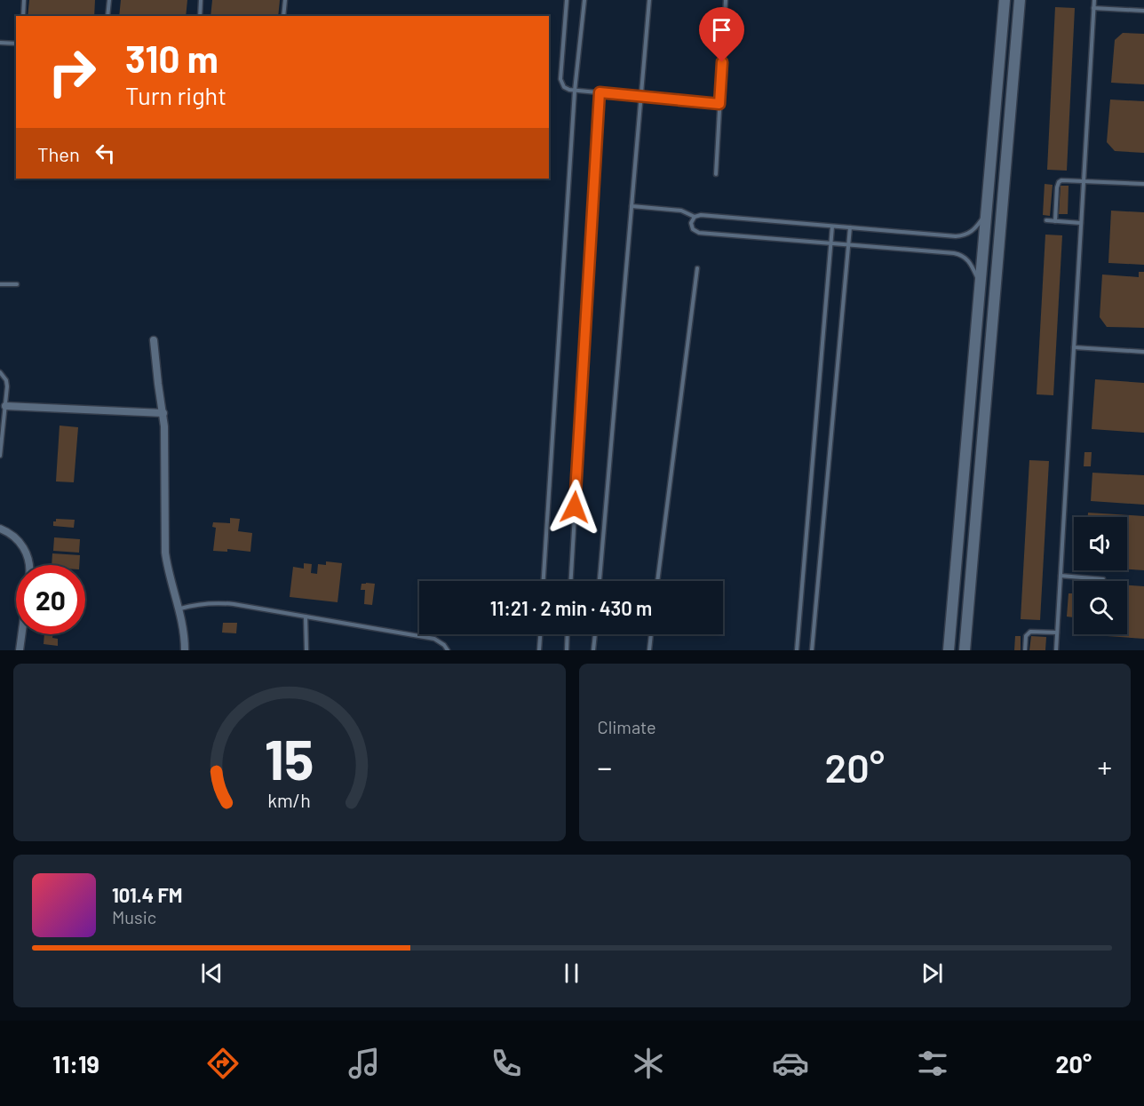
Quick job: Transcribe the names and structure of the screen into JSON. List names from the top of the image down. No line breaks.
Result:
{"page":{"turn":["310 m","Turn right"],"then":"Then","limit":"20","trip":"11:21 · 2 min · 430 m","tile":"Climate","heat":["−","20°","+"],"song":["101.4 FM","Music"],"tabs":["11:19","20°"],"gauge":["15","km/h"]}}
